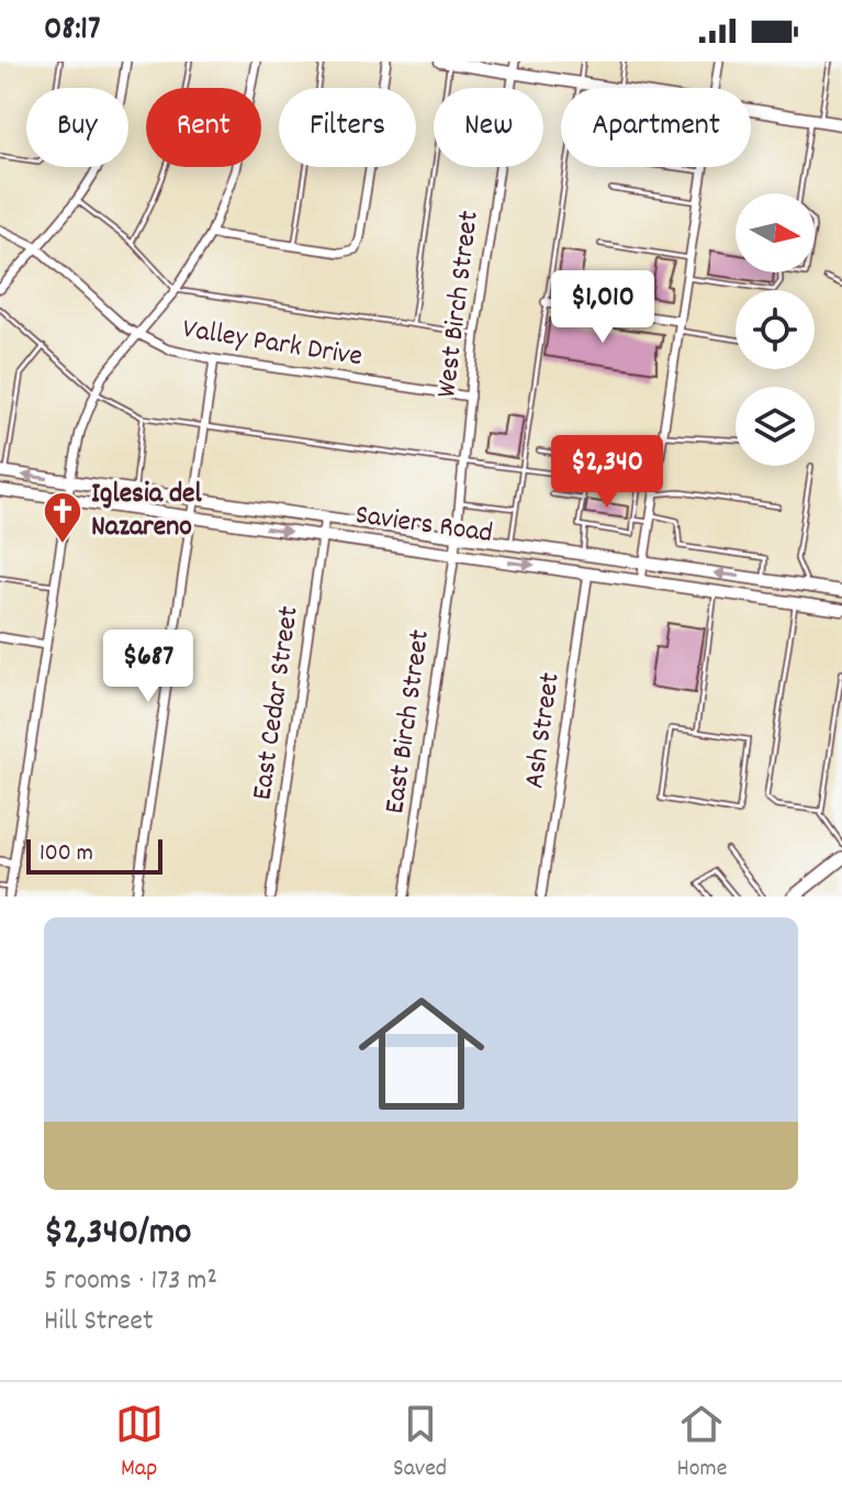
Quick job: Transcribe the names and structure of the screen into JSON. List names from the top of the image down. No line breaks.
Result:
{"streets":{"main road":["Saviers Road"],"street":["West Birch Street","Valley Park Drive","East Cedar Street","East Birch Street","Ash Street"]},"crossings":[["West Birch Street","Valley Park Drive"],["West Birch Street","Saviers Road"],["West Birch Street","East Birch Street"],["Saviers Road","East Cedar Street"],["Saviers Road","East Birch Street"],["Saviers Road","Ash Street"]],"places":{"church":["Iglesia del Nazareno"]},"scale_bar":"100 m","north":"right","page":{"status":"08:17","chip":["Buy","Rent","Filters","New","Apartment"],"price":["$1,010","$2,340","$687"],"scale":"100 m","list":[{"name":"$2,340/mo","note":"5 rooms · 173 m² · Hill Street"}],"tabs":["Map","Saved","Home"]}}
